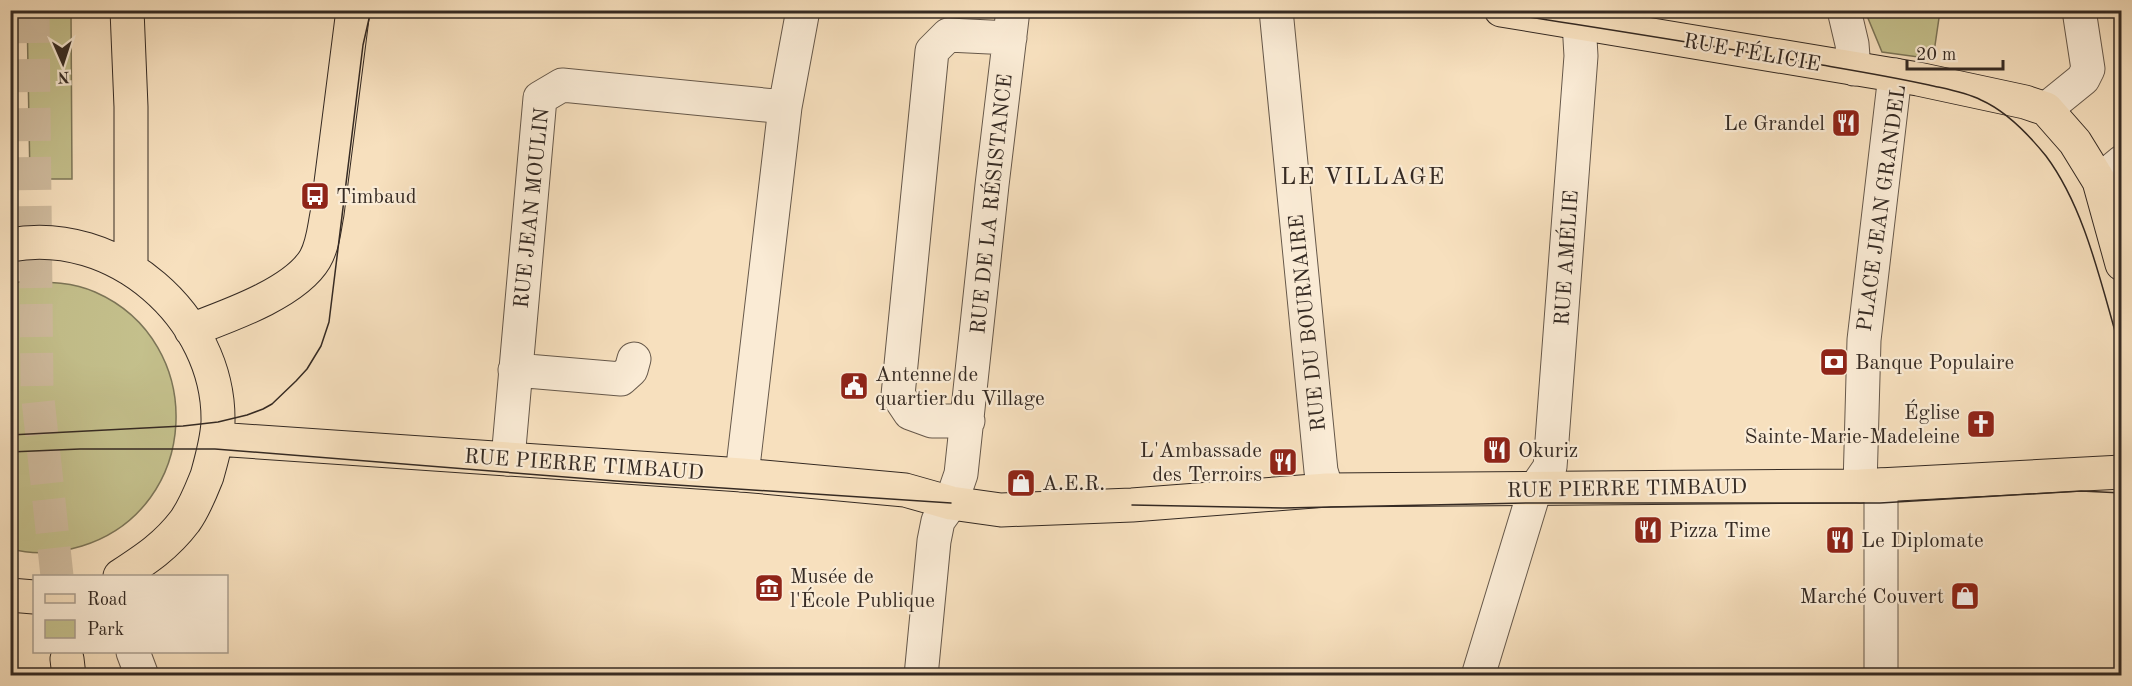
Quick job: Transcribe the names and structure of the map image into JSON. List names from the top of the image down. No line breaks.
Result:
{"streets":{"main road":["RUE FÉLICIE","PLACE JEAN GRANDEL","RUE PIERRE TIMBAUD"],"street":["RUE DE LA RÉSISTANCE","RUE JEAN MOULIN","RUE AMÉLIE","RUE DU BOURNAIRE"]},"crossings":[["RUE FÉLICIE","PLACE JEAN GRANDEL"],["RUE FÉLICIE","RUE AMÉLIE"],["RUE DE LA RÉSISTANCE","RUE PIERRE TIMBAUD"],["RUE JEAN MOULIN","RUE PIERRE TIMBAUD"],["PLACE JEAN GRANDEL","RUE PIERRE TIMBAUD"],["RUE AMÉLIE","RUE PIERRE TIMBAUD"],["RUE DU BOURNAIRE","RUE PIERRE TIMBAUD"]],"districts":["LE VILLAGE"],"places":{"restaurant":["Le Grandel","Okuriz","L'Ambassade des Terroirs","Pizza Time","Le Diplomate"],"bus stop":["Timbaud"],"bank":["Banque Populaire"],"public building":["Antenne de quartier du Village"],"church":["Église Sainte-Marie-Madeleine"],"shop":["A.E.R.","Marché Couvert"],"museum":["Musée de l'École Publique"]},"legend":["Road","Park"],"scale_bar":"20 m","north":"bottom"}
